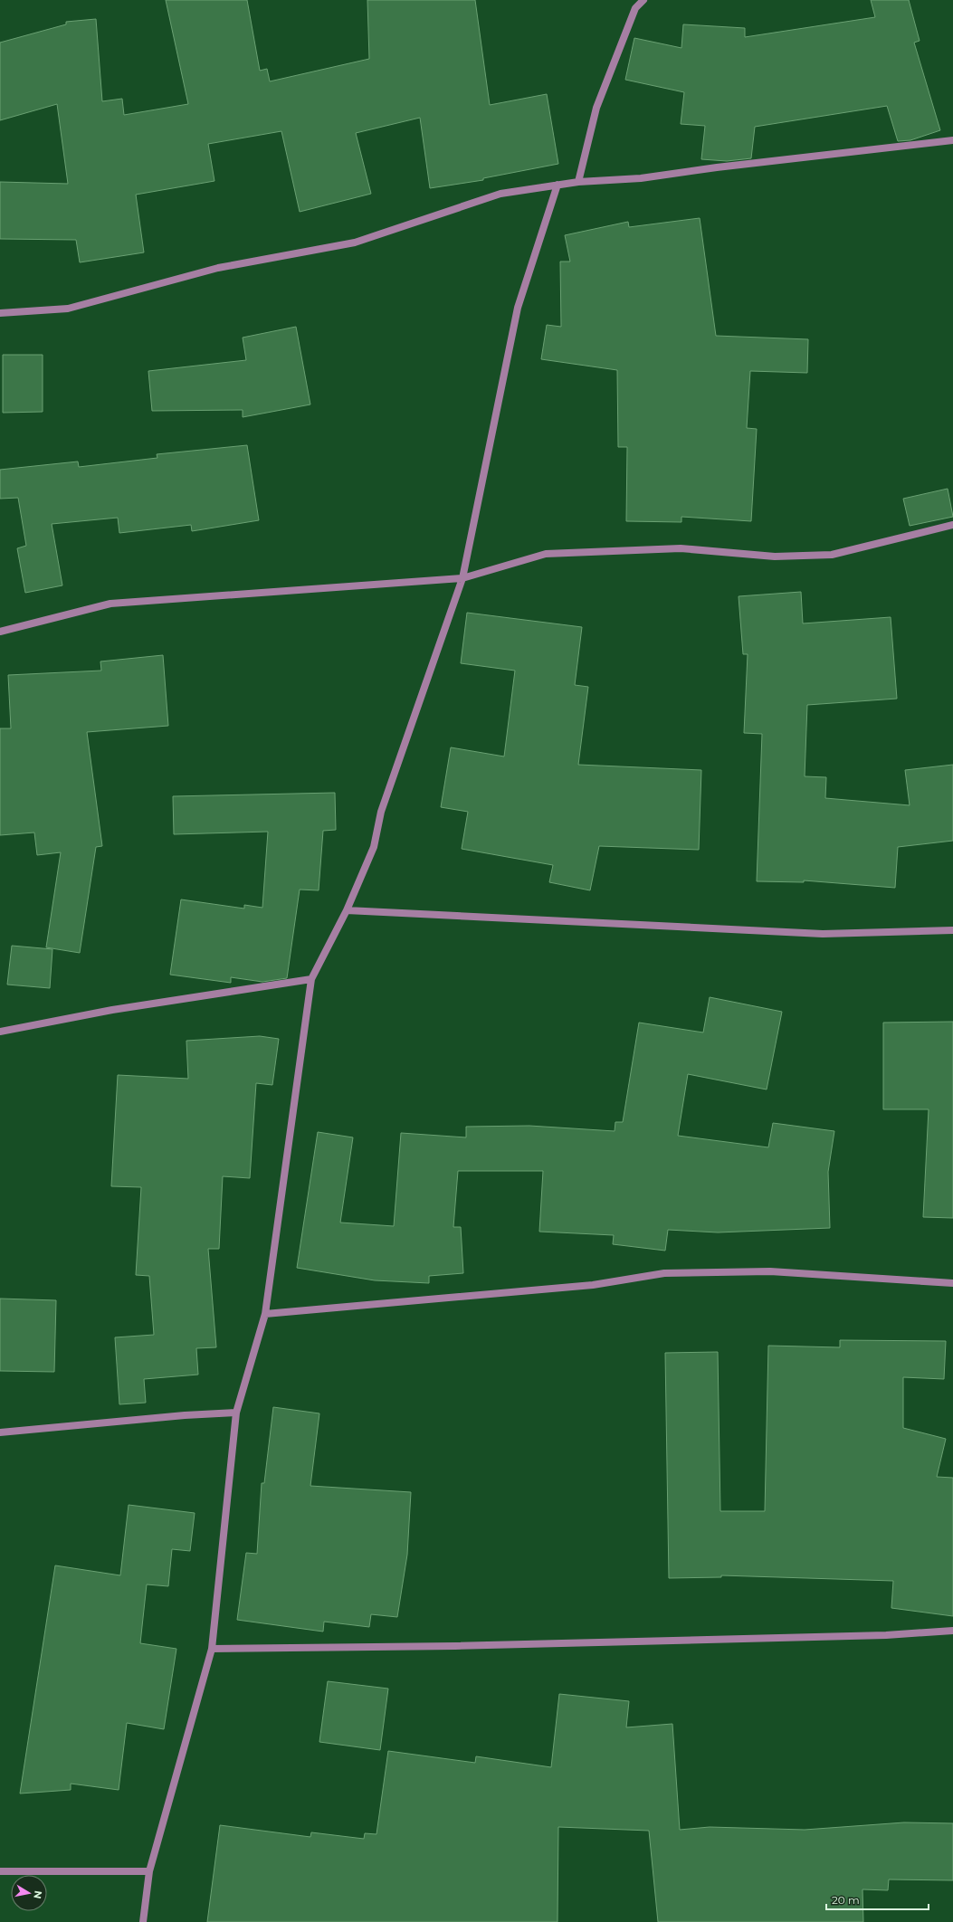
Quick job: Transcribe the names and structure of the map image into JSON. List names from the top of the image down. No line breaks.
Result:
{"scale_bar":"20 m","north":"right"}
